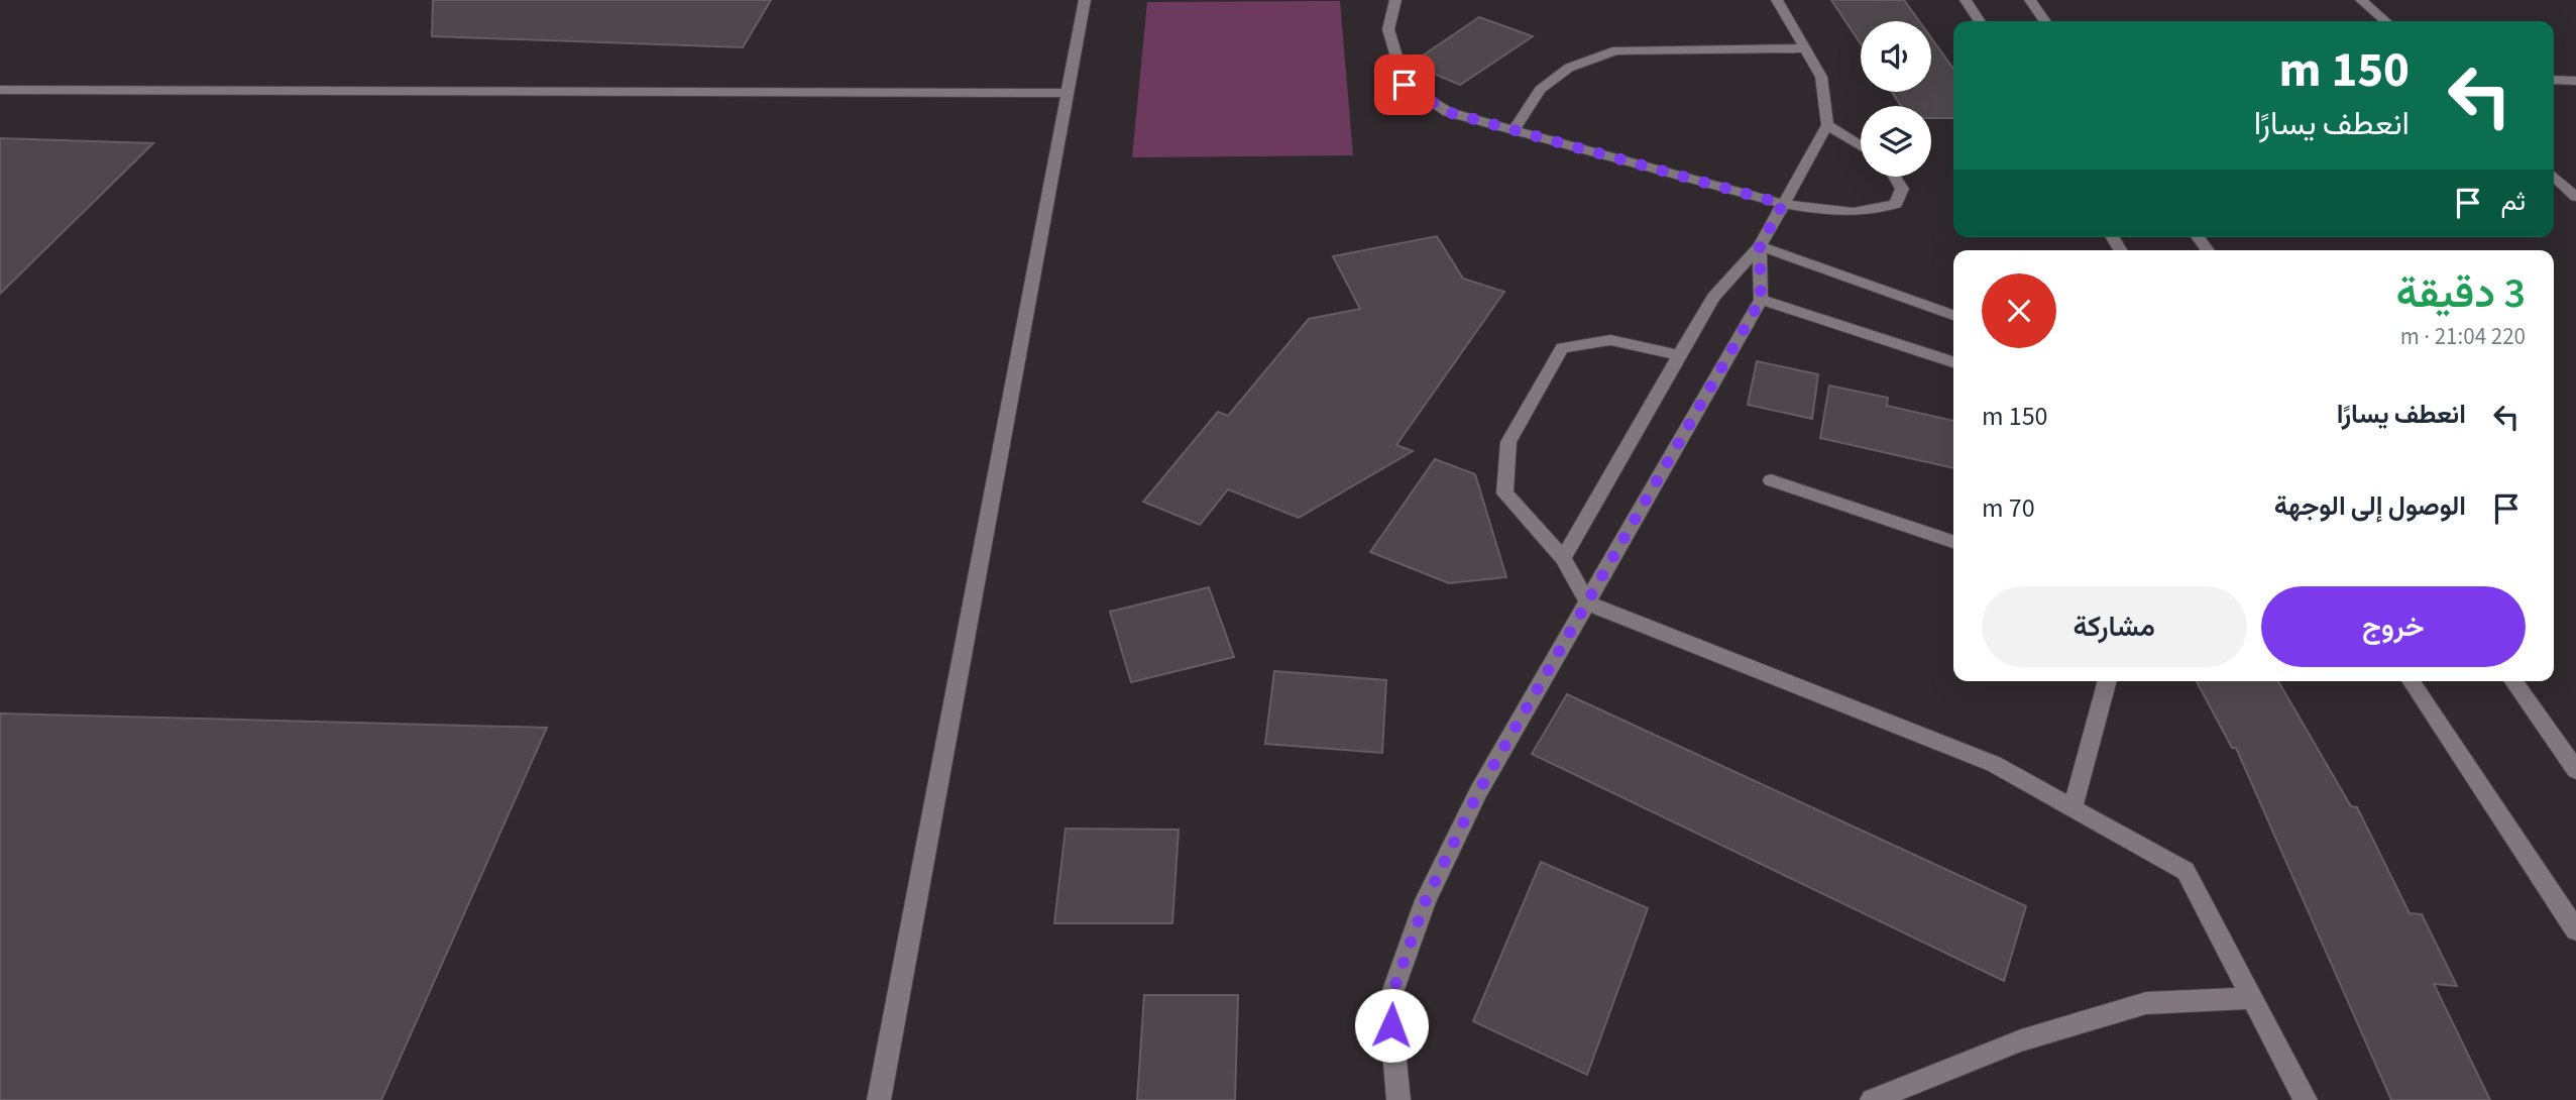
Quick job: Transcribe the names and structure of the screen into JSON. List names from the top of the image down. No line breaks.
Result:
{"page":{"turn":["150 m","انعطف يسارًا"],"then":"ثم","heading":["3 دقيقة","220 m · 21:04"],"list":[{"name":"انعطف يسارًا","value":"150 m"},{"name":"الوصول إلى الوجهة","value":"70 m"}],"buttons":["خروج","مشاركة"]}}
